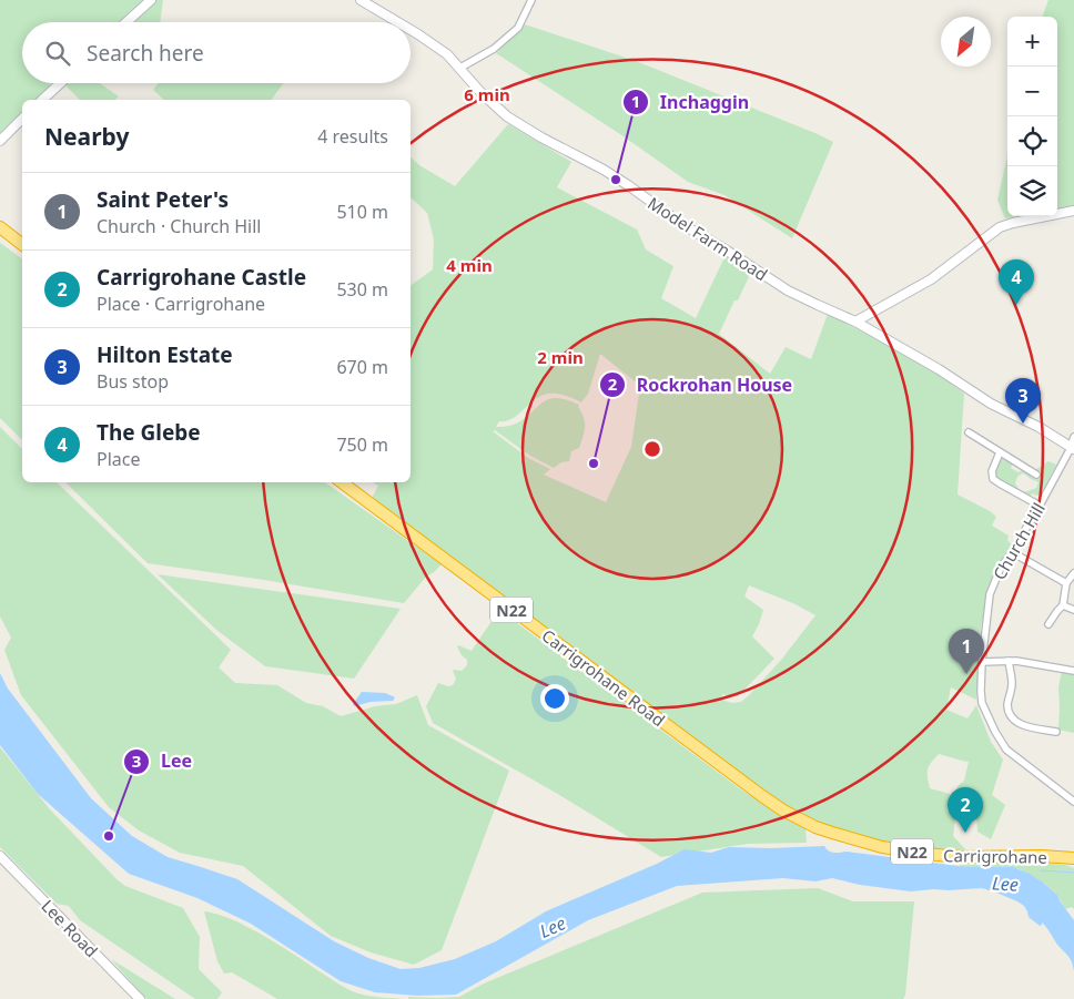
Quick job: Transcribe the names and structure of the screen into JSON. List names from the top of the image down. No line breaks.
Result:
{"streets":{"highway":["N22","Carrigrohane Road","Carrigrohane"],"main road":["Model Farm Road","Lee Road"],"street":["Church Hill"]},"crossings":[["Model Farm Road","Church Hill"],["Carrigrohane Road","Carrigrohane"]],"water":["Lee"],"places":["Inchaggin","Rockrohan House","Lee"],"north":"bottom left","page":{"map_buttons":["+","−"],"search":"Search here","heading":["Nearby","4 results"],"list":[{"mark":"1","name":"Saint Peter's","note":"Church · Church Hill","value":"510 m"},{"mark":"2","name":"Carrigrohane Castle","note":"Place · Carrigrohane","value":"530 m"},{"mark":"3","name":"Hilton Estate","note":"Bus stop","value":"670 m"},{"mark":"4","name":"The Glebe","note":"Place","value":"750 m"}],"pins":["4","3","1","2"]},"rings":["6 min","4 min","2 min"]}
